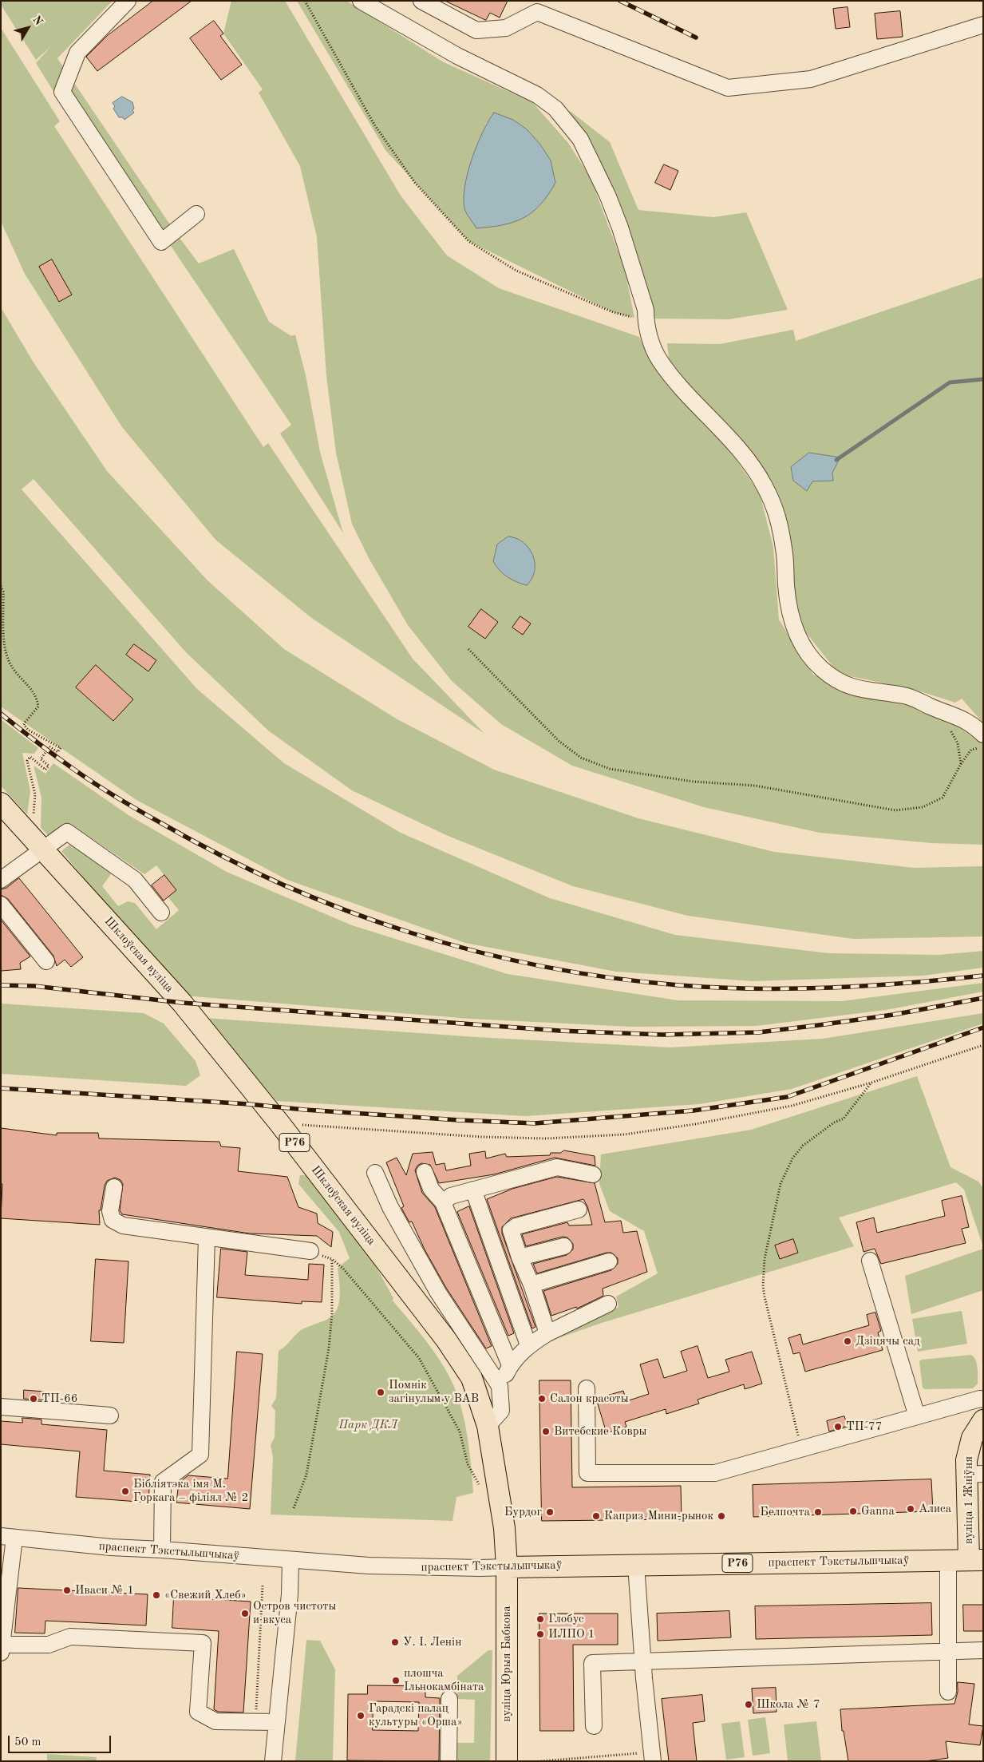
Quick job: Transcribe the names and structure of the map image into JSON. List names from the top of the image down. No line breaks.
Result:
{"streets":{"main road":["Шклоўская вуліца","Р76","вуліца 1 Жніўня","праспект Тэкстыльшчыкаў","вуліца Юрыя Бабкова"]},"crossings":[["Шклоўская вуліца","праспект Тэкстыльшчыкаў"],["Шклоўская вуліца","вуліца Юрыя Бабкова"],["вуліца 1 Жніўня","праспект Тэкстыльшчыкаў"],["праспект Тэкстыльшчыкаў","вуліца Юрыя Бабкова"]],"parks":["Парк ДКЛ"],"places":["Дзіцячы сад","Помнік загінулым у ВАВ","ТП-66","Салон красоты","ТП-77","Витебские Ковры","Бібліятэка імя М. Горкага – філіял № 2","Алиса","Ganna","Бурдог","Белпочта","Каприз","Мини-рынок","Иваси № 1","«Свежий Хлеб»","Остров чистоты и вкуса","Глобус","ИЛПО 1","У. І. Ленін","плошча Ільнокамбіната","Школа № 7","Гарадскі палац культуры «Орша»"],"scale_bar":"50 m","north":"top right"}
